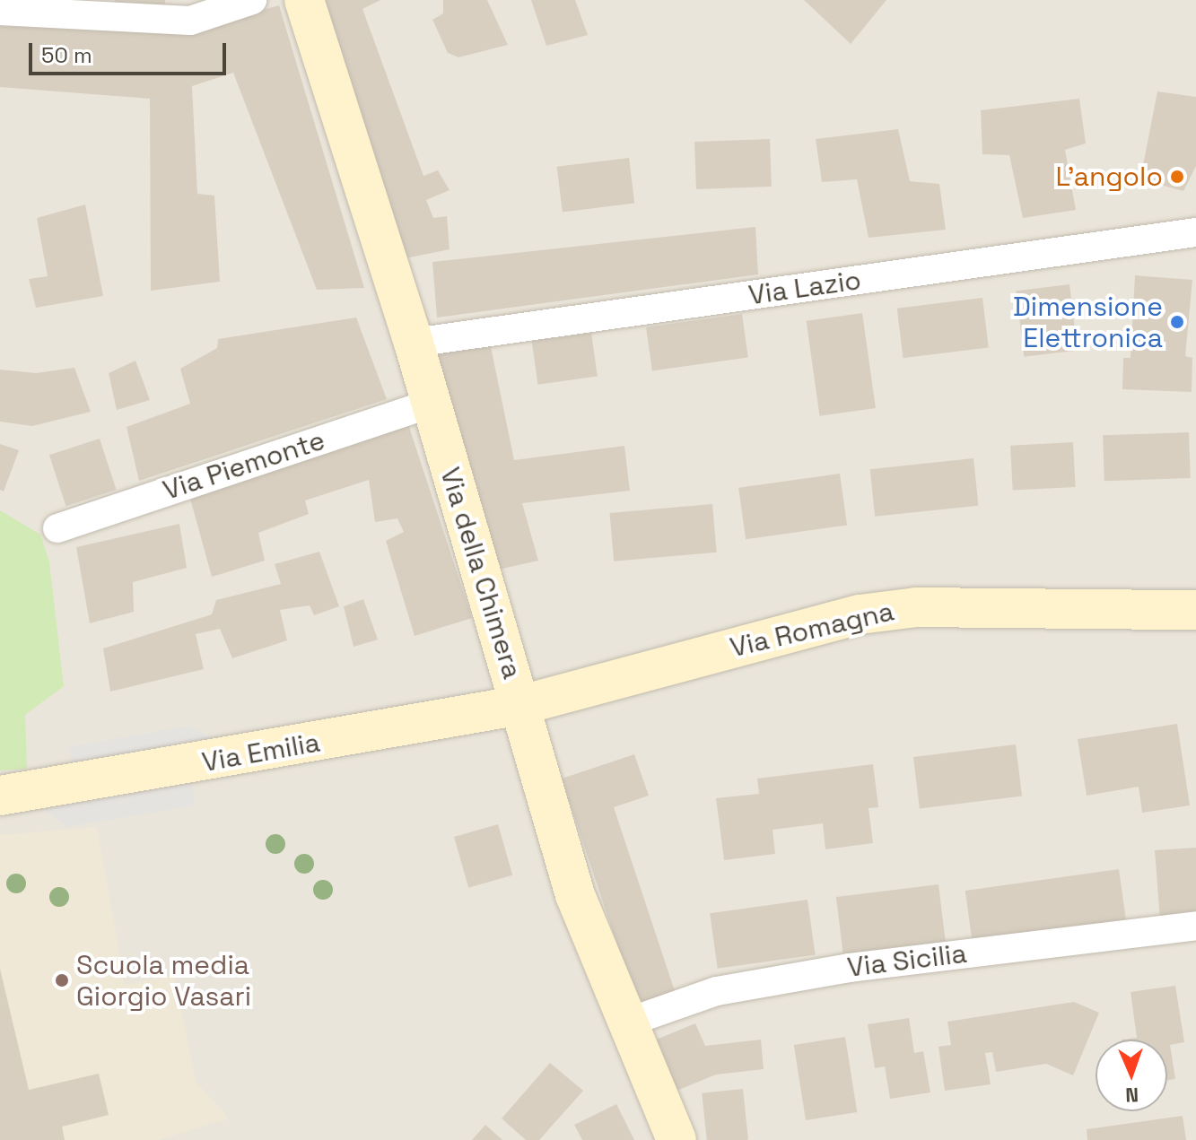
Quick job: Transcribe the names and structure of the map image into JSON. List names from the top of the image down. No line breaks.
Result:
{"streets":{"main road":["Via della Chimera","Via Romagna","Via Emilia"],"street":["Via Lazio","Via Piemonte","Via Sicilia"]},"crossings":[["Via Lazio","Via della Chimera"],["Via Piemonte","Via della Chimera"],["Via della Chimera","Via Romagna"],["Via della Chimera","Via Emilia"],["Via della Chimera","Via Sicilia"],["Via Romagna","Via Emilia"]],"places":["L'angolo","Dimensione Elettronica","Scuola media Giorgio Vasari"],"scale_bar":"50 m","north":"bottom"}
